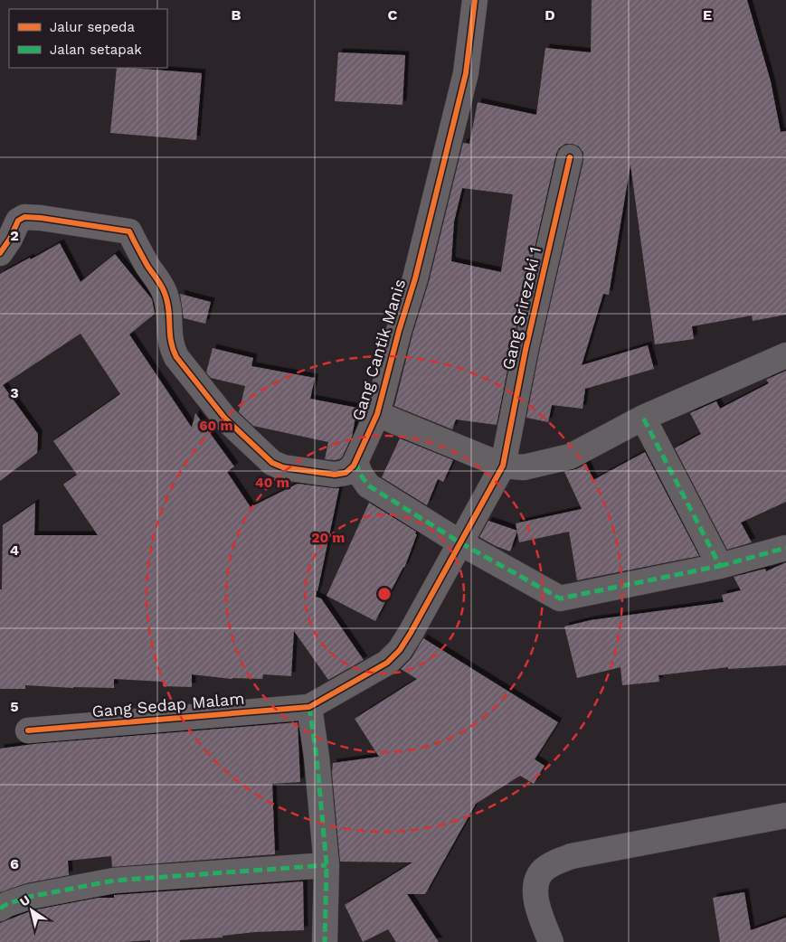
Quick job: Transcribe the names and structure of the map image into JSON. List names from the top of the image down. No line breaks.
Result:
{"streets":{"street":["Gang Srirezeki 1","Gang Cantik Manis","Gang Sedap Malam"]},"crossings":[["Gang Srirezeki 1","Gang Sedap Malam"]],"legend":["Jalur sepeda","Jalan setapak"],"north":"top left","grid":{"columns":["B","C","D","E"],"rows":["2","3","4","5","6"]},"rings":["60 m","40 m","20 m"]}
